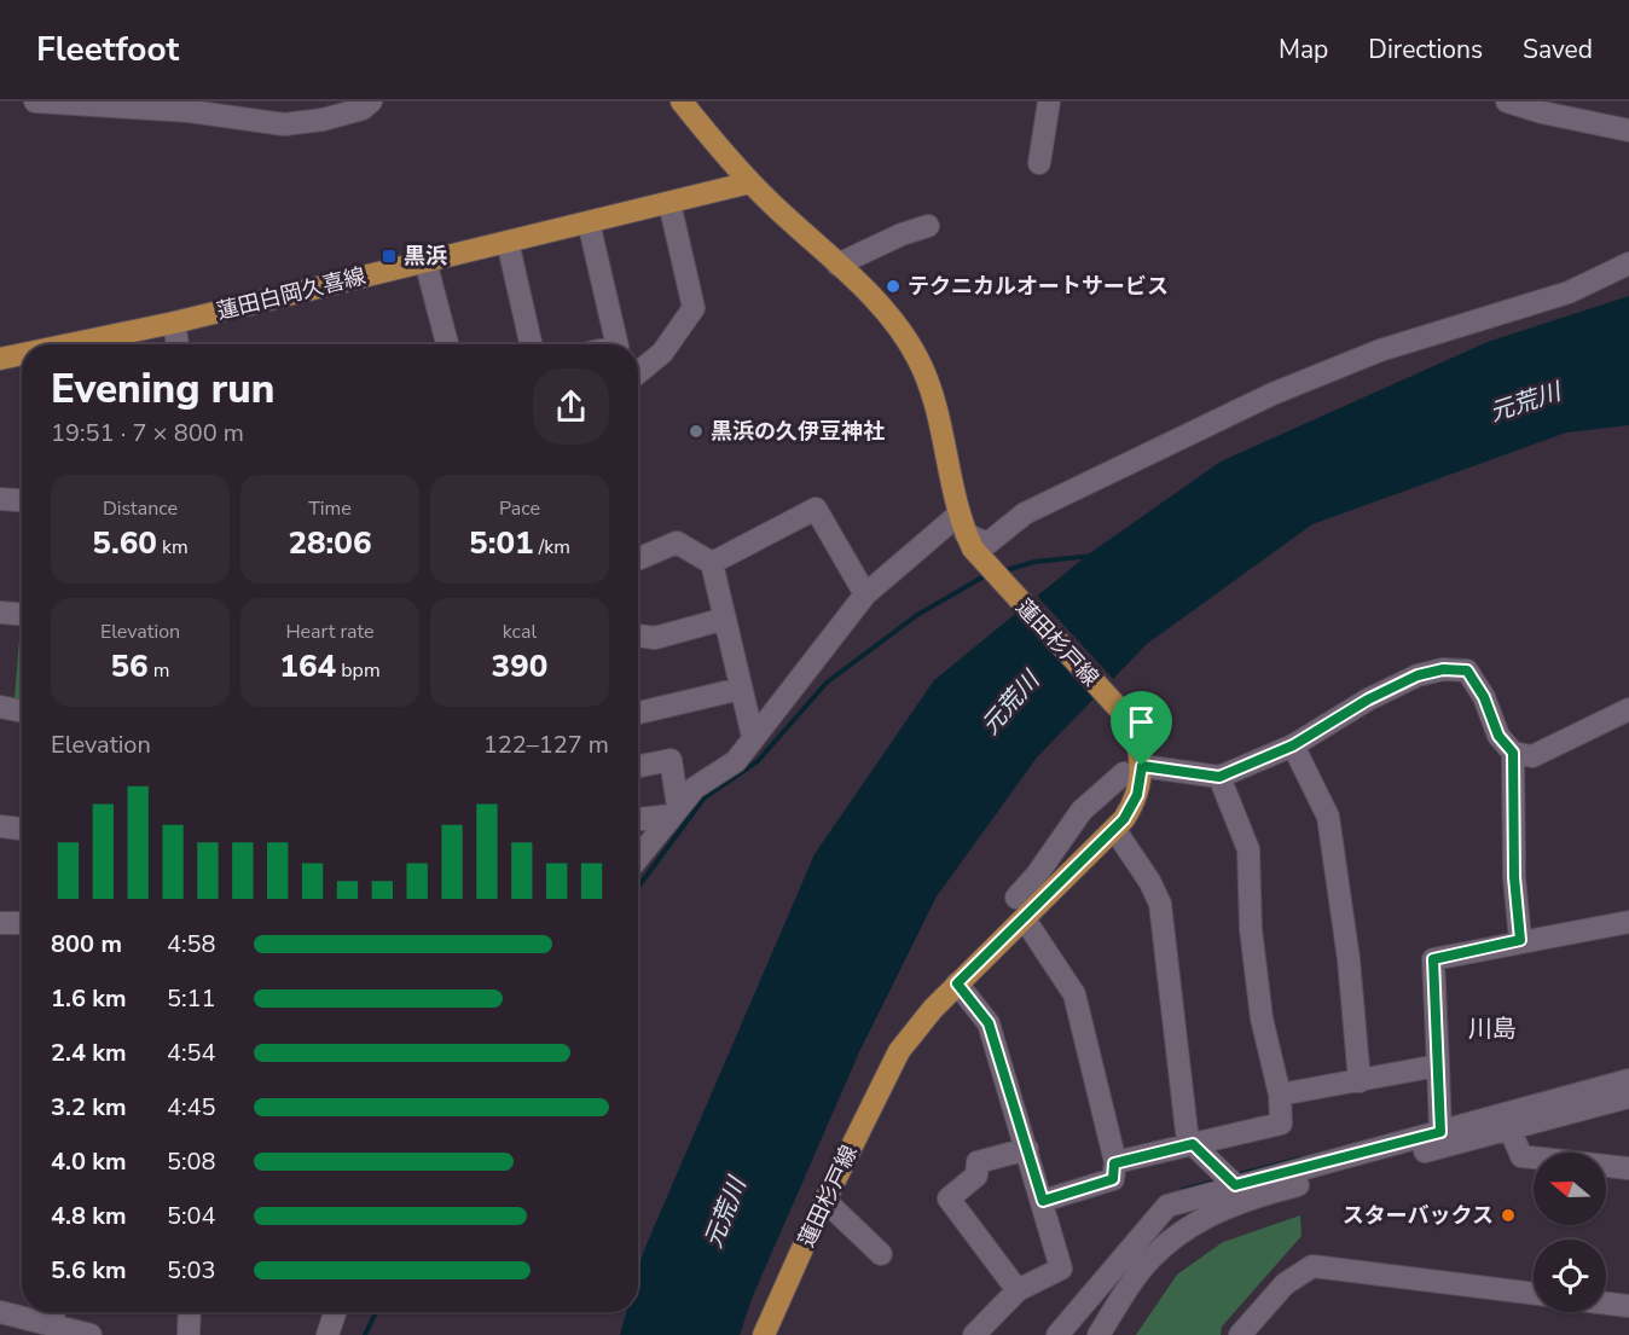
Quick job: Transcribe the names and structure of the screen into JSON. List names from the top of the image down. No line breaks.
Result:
{"streets":{"main road":["蓮田白岡久喜線","蓮田杉戸線"]},"crossings":[["蓮田白岡久喜線","蓮田杉戸線"]],"districts":["川島"],"water":["元荒川"],"places":{"transit":["黒浜"],"other":["テクニカルオートサービス","黒浜の久伊豆神社","スターバックス"]},"north":"left","page":{"header":"Fleetfoot","nav":["Map","Directions","Saved"],"heading":["Evening run","19:51 · 7 × 800 m"],"stats":[["Distance","5.60 km"],["Time","28:06"],["Pace","5:01 /km"],["Elevation","56 m"],["Heart rate","164 bpm"],["kcal","390"]],"chart":["Elevation","122–127 m"],"list":[{"name":"800 m","note":"4:58"},{"name":"1.6 km","note":"5:11"},{"name":"2.4 km","note":"4:54"},{"name":"3.2 km","note":"4:45"},{"name":"4.0 km","note":"5:08"},{"name":"4.8 km","note":"5:04"},{"name":"5.6 km","note":"5:03"}]}}
